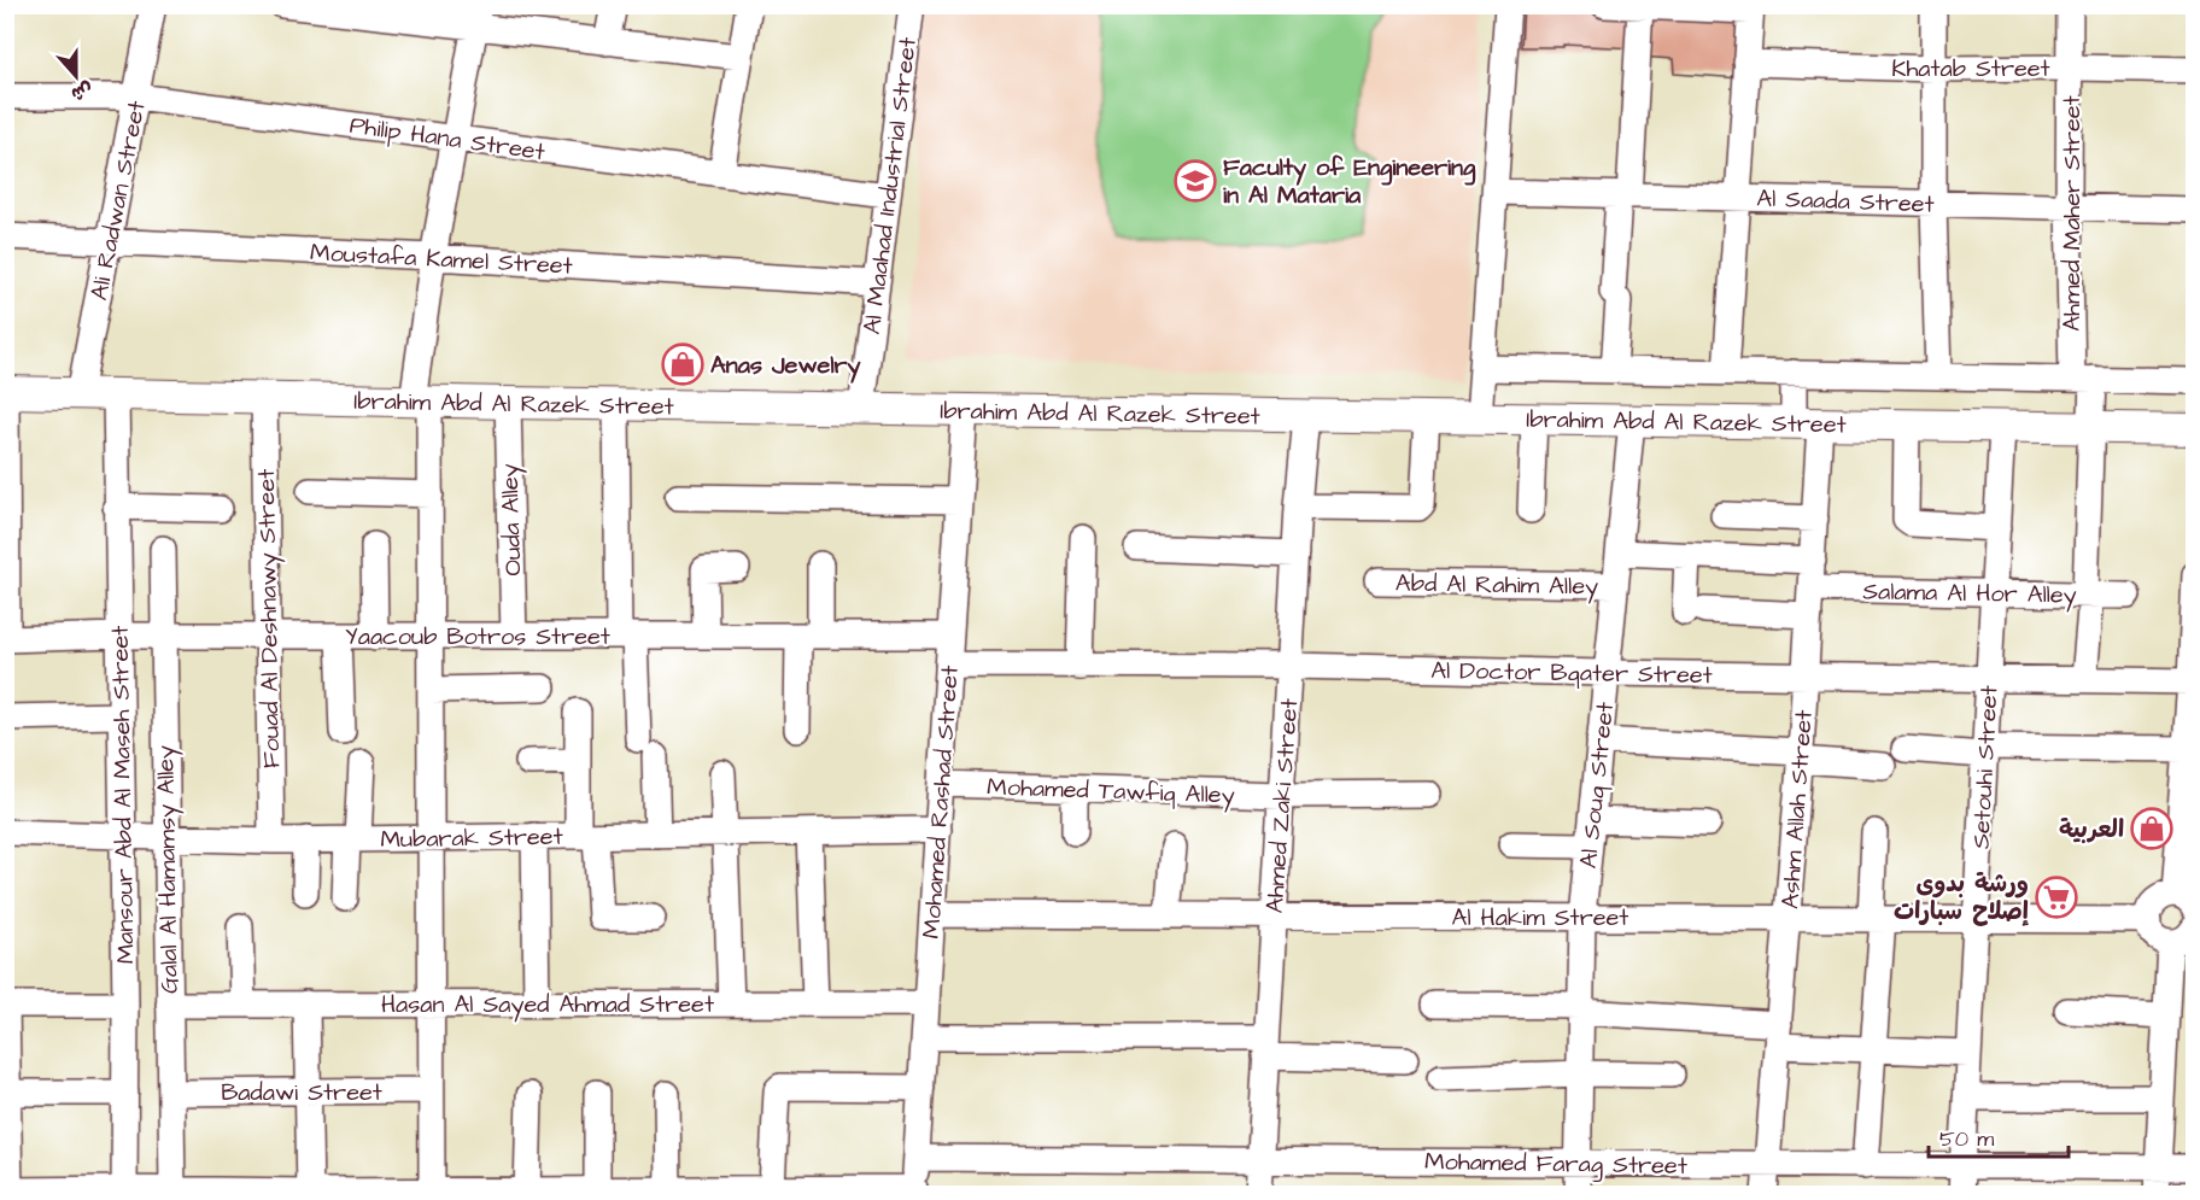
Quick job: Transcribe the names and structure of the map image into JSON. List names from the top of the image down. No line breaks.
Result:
{"streets":{"main road":["Ibrahim Abd Al Razek Street"],"street":["Khatab Street","Philip Hana Street","Al Maahad Industrial Street","Ali Radwan Street","Al Saada Street","Ahmed Maher Street","Moustafa Kamel Street","Ouda Alley","Abd Al Rahim Alley","Salama Al Hor Alley","Fouad Al Deshnawy Street","Yaacoub Botros Street","Al Doctor Bqater Street","Setouhi Street","Al Souq Street","Mohamed Tawfiq Alley","Mansour Abd Al Maseh Street","Mohamed Rashad Street","Ahmed Zaki Street","Ashm Allah Street","Mubarak Street","Galal Al Hamamsy Alley","Al Hakim Street","Hasan Al Sayed Ahmad Street","Badawi Street","Mohamed Farag Street"]},"crossings":[["Khatab Street","Ahmed Maher Street"],["Philip Hana Street","Al Maahad Industrial Street"],["Philip Hana Street","Ali Radwan Street"],["Al Maahad Industrial Street","Moustafa Kamel Street"],["Al Maahad Industrial Street","Ibrahim Abd Al Razek Street"],["Ali Radwan Street","Moustafa Kamel Street"],["Ali Radwan Street","Ibrahim Abd Al Razek Street"],["Al Saada Street","Ahmed Maher Street"],["Ahmed Maher Street","Ibrahim Abd Al Razek Street"],["Ahmed Maher Street","Salama Al Hor Alley"],["Ahmed Maher Street","Al Doctor Bqater Street"],["Ibrahim Abd Al Razek Street","Ouda Alley"],["Ibrahim Abd Al Razek Street","Fouad Al Deshnawy Street"],["Ibrahim Abd Al Razek Street","Setouhi Street"],["Ibrahim Abd Al Razek Street","Al Souq Street"],["Ibrahim Abd Al Razek Street","Mansour Abd Al Maseh Street"],["Ibrahim Abd Al Razek Street","Mohamed Rashad Street"],["Ibrahim Abd Al Razek Street","Ahmed Zaki Street"],["Ibrahim Abd Al Razek Street","Ashm Allah Street"],["Ouda Alley","Yaacoub Botros Street"],["Abd Al Rahim Alley","Al Souq Street"],["Salama Al Hor Alley","Setouhi Street"],["Salama Al Hor Alley","Ashm Allah Street"],["Fouad Al Deshnawy Street","Yaacoub Botros Street"],["Fouad Al Deshnawy Street","Mubarak Street"],["Yaacoub Botros Street","Mansour Abd Al Maseh Street"],["Yaacoub Botros Street","Mohamed Rashad Street"],["Yaacoub Botros Street","Galal Al Hamamsy Alley"],["Al Doctor Bqater Street","Setouhi Street"],["Al Doctor Bqater Street","Al Souq Street"],["Al Doctor Bqater Street","Mohamed Rashad Street"],["Al Doctor Bqater Street","Ahmed Zaki Street"],["Al Doctor Bqater Street","Ashm Allah Street"],["Setouhi Street","Al Hakim Street"],["Setouhi Street","Mohamed Farag Street"],["Al Souq Street","Al Hakim Street"],["Al Souq Street","Mohamed Farag Street"],["Mohamed Tawfiq Alley","Mohamed Rashad Street"],["Mohamed Tawfiq Alley","Ahmed Zaki Street"],["Mansour Abd Al Maseh Street","Mubarak Street"],["Mohamed Rashad Street","Mubarak Street"],["Mohamed Rashad Street","Al Hakim Street"],["Mohamed Rashad Street","Hasan Al Sayed Ahmad Street"],["Mohamed Rashad Street","Mohamed Farag Street"],["Ahmed Zaki Street","Al Hakim Street"],["Ahmed Zaki Street","Mohamed Farag Street"],["Ashm Allah Street","Al Hakim Street"],["Ashm Allah Street","Mohamed Farag Street"],["Mubarak Street","Galal Al Hamamsy Alley"],["Galal Al Hamamsy Alley","Hasan Al Sayed Ahmad Street"],["Galal Al Hamamsy Alley","Badawi Street"]],"places":{"school or university":["Faculty of Engineering in Al Mataria"],"shop":["Anas Jewelry","العربية"],"supermarket":["ورشة بدوى إصلاح سبارات"]},"scale_bar":"50 m","north":"bottom"}
